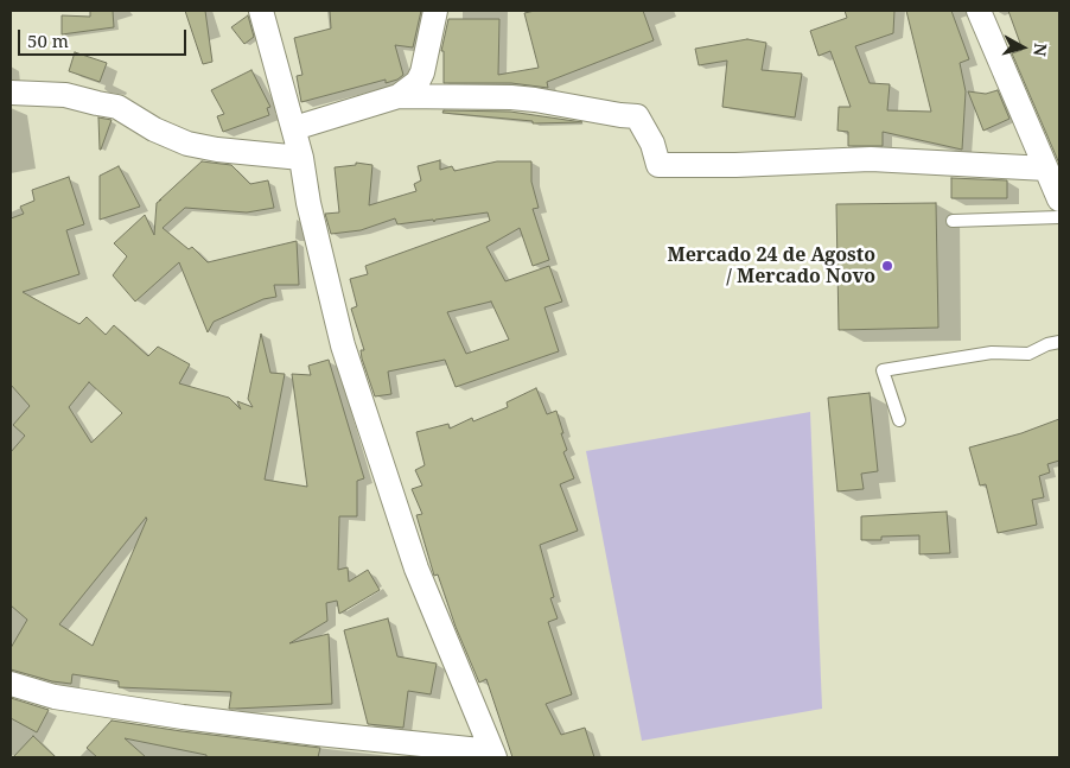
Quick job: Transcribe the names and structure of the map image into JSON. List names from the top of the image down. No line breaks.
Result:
{"places":["Mercado 24 de Agosto / Mercado Novo"],"scale_bar":"50 m","north":"right"}
